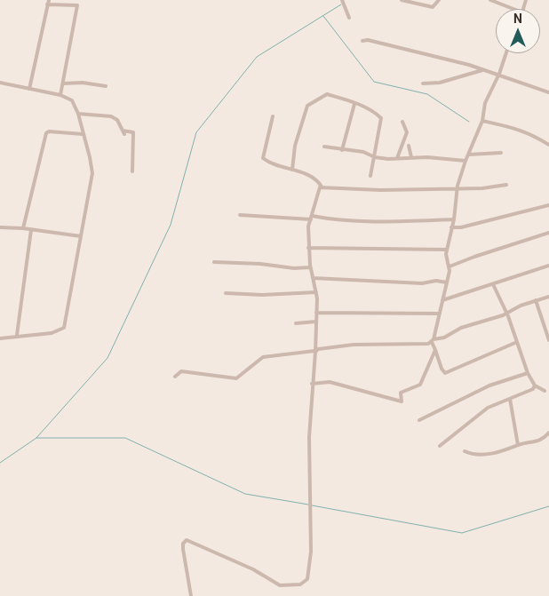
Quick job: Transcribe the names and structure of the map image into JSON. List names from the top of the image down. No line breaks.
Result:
{"north":"top"}
